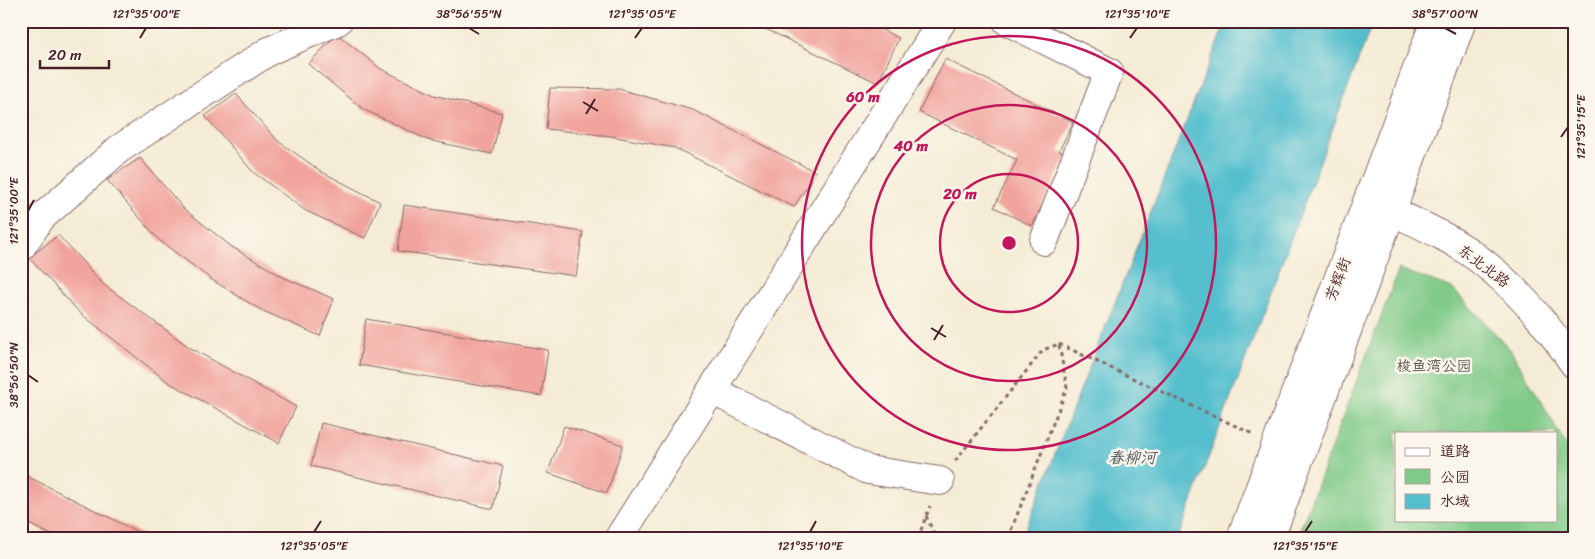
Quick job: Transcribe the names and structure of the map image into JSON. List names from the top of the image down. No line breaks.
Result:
{"streets":{"street":["东北北路","芳辉街"]},"crossings":[["东北北路","芳辉街"]],"water":["春柳河"],"parks":["梭鱼湾公园"],"legend":["道路","公园","水域"],"scale_bar":"20 m","coordinates":["121°35'00\"E","38°56'55\"N","121°35'05\"E","121°35'10\"E","38°57'00\"N","121°35'15\"E","38°56'50\"N"],"rings":["60 m","40 m","20 m"]}
